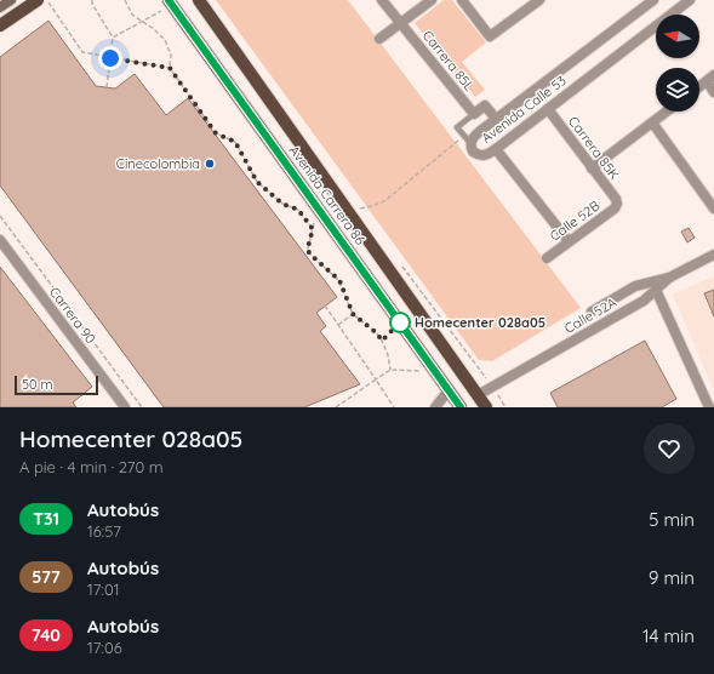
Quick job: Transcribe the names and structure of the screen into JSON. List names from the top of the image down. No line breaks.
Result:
{"streets":{"main road":["Avenida Carrera 86"],"street":["Carrera 85L","Avenida Calle 53","Carrera 85K","Calle 52B","Carrera 90","Calle 52A"]},"crossings":[["Avenida Calle 53","Carrera 85K"],["Carrera 85K","Calle 52B"],["Avenida Carrera 86","Calle 52A"]],"places":["Cinecolombia","Homecenter 028a05"],"lines":["bus line T31"],"scale_bar":"50 m","north":"left","page":{"scale":"50 m","heading":["Homecenter 028a05","A pie · 4 min · 270 m"],"list":[{"mark":"T31","name":"Autobús","note":"16:57","value":"5 min"},{"mark":"577","name":"Autobús","note":"17:01","value":"9 min"},{"mark":"740","name":"Autobús","note":"17:06","value":"14 min"}]}}
